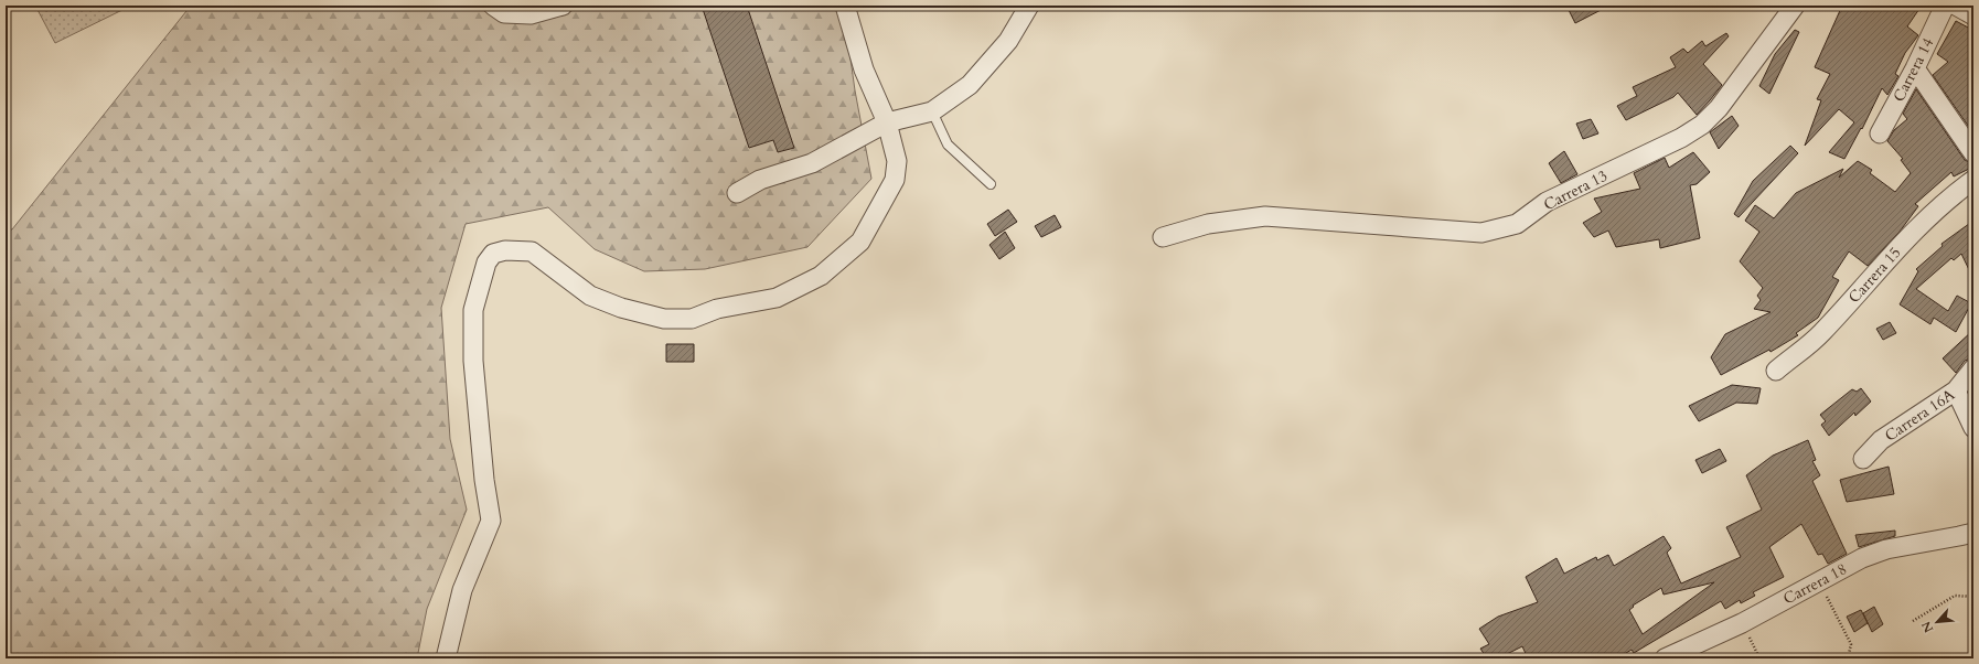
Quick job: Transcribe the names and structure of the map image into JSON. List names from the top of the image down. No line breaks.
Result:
{"streets":{"street":["Carrera 14","Carrera 13","Carrera 15","Carrera 16A","Carrera 18"]},"north":"bottom left"}
